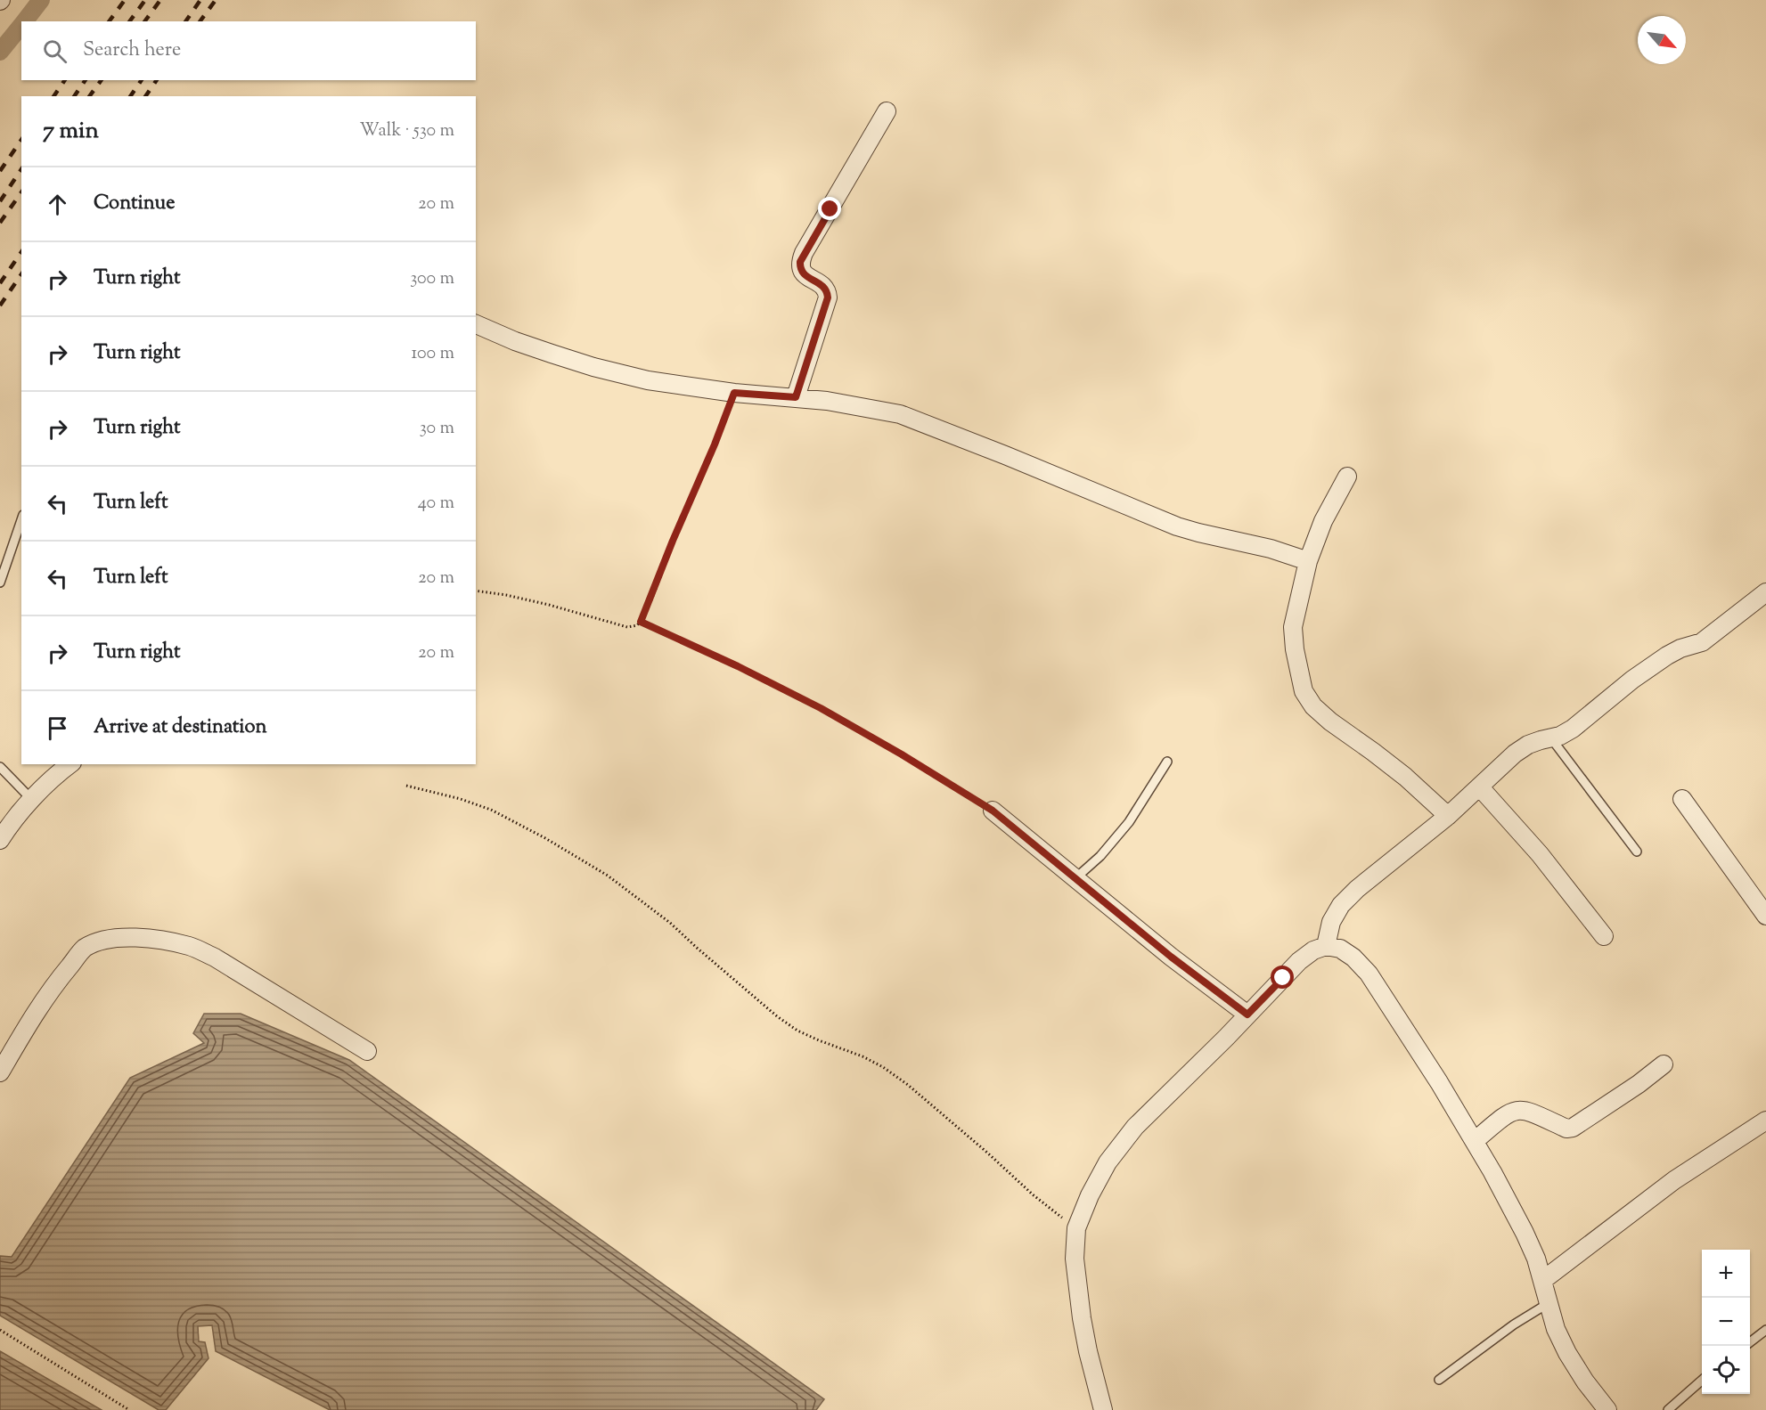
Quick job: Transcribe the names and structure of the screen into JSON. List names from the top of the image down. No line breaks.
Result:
{"north":"bottom right","page":{"search":"Search here","heading":["7 min","Walk · 530 m"],"list":[["Continue","20 m"],["Turn right","300 m"],["Turn right","100 m"],["Turn right","30 m"],["Turn left","40 m"],["Turn left","20 m"],["Turn right","20 m"],"Arrive at destination"],"map_buttons":["+","−"]}}
